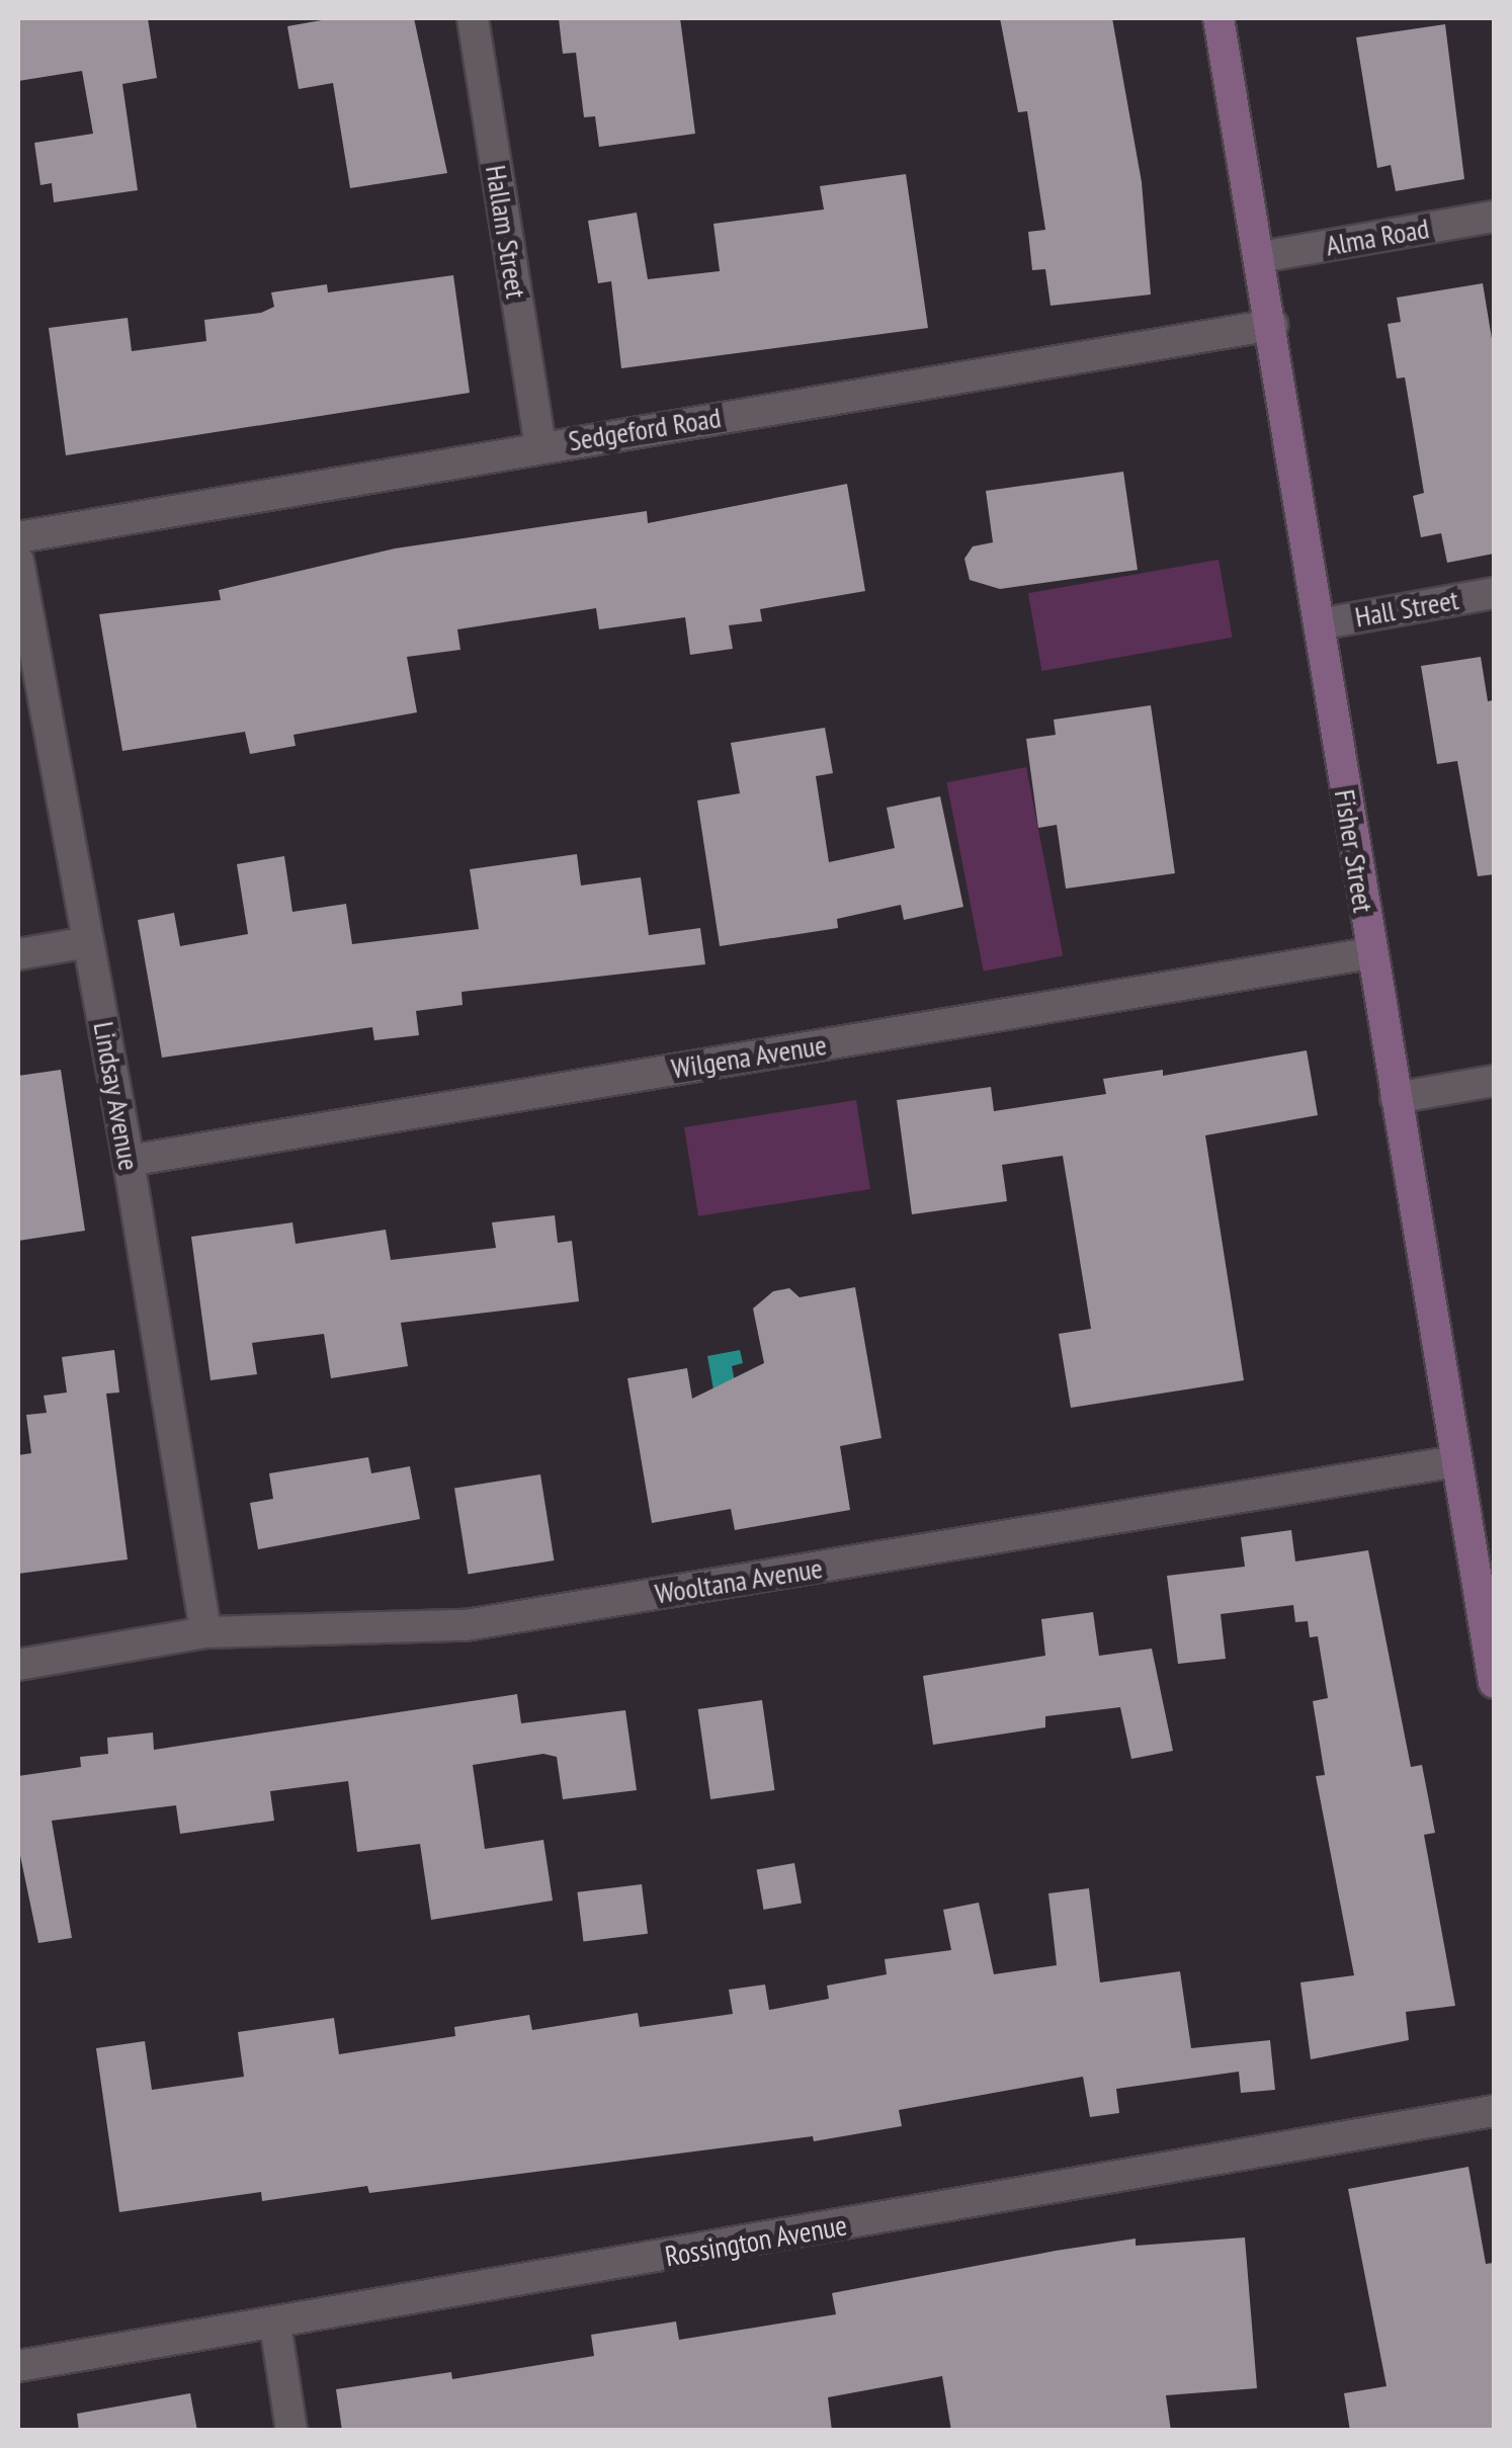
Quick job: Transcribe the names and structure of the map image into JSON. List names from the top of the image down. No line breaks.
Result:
{"streets":{"street":["Hallam Street","Alma Road","Sedgeford Road","Hall Street","Fisher Street","Wilgena Avenue","Lindsay Avenue","Wooltana Avenue","Rossington Avenue"]},"crossings":[["Hallam Street","Sedgeford Road"],["Alma Road","Fisher Street"],["Sedgeford Road","Fisher Street"],["Hall Street","Fisher Street"],["Fisher Street","Wilgena Avenue"],["Fisher Street","Wooltana Avenue"],["Wilgena Avenue","Lindsay Avenue"],["Lindsay Avenue","Wooltana Avenue"]]}
